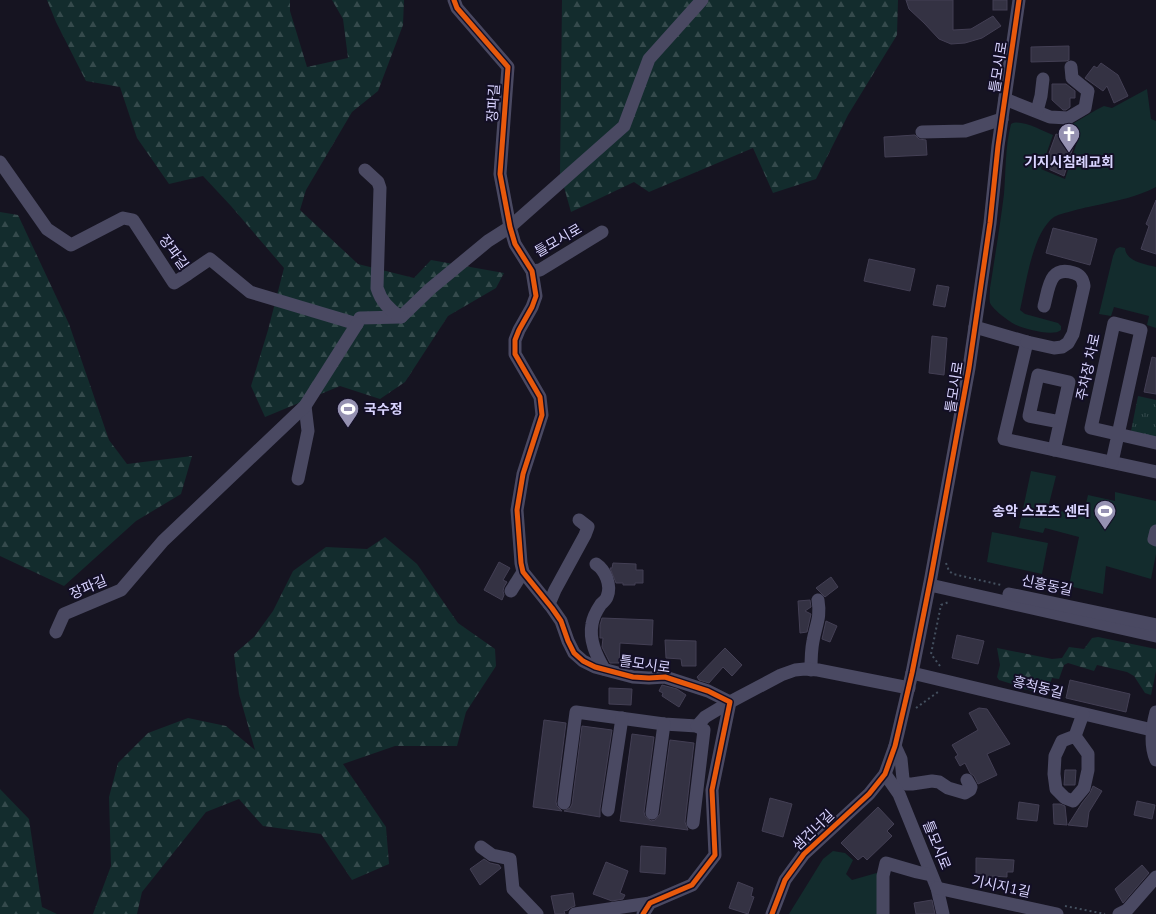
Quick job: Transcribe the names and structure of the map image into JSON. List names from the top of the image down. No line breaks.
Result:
{"streets":{"street":["틀모시로","장파길","주차장 차로","신흥동길","흥척동길","샘건너길","기시지1길"]},"crossings":[["틀모시로","장파길"],["틀모시로","신흥동길"],["틀모시로","흥척동길"],["틀모시로","샘건너길"],["틀모시로","기시지1길"]],"places":{"church":["기지시침례교회"],"sports":["국수정","송악 스포츠 센터"]}}
